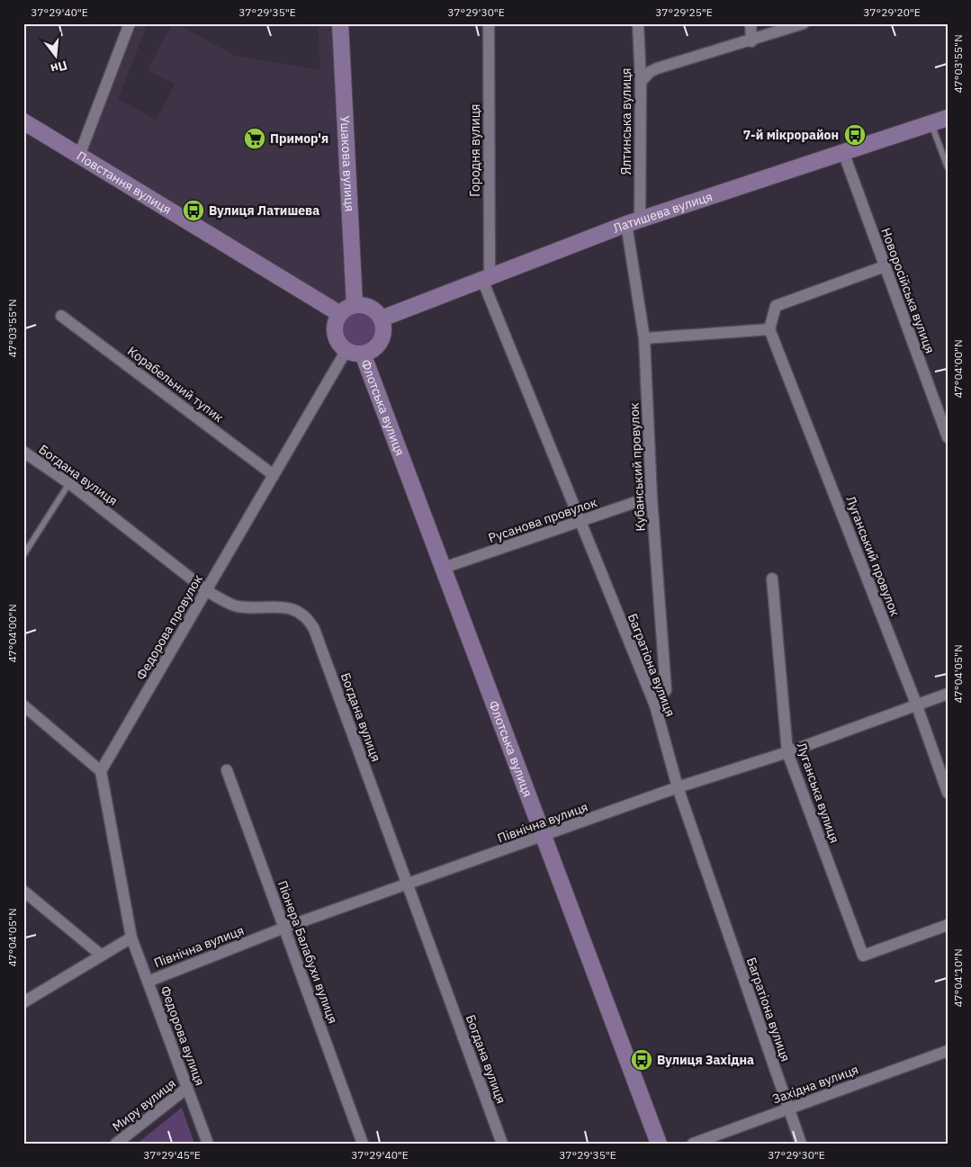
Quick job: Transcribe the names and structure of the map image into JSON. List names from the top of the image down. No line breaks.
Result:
{"streets":{"street":["Ялтинська вулиця","Городня вулиця","Ушакова вулиця","Повстання вулиця","Латишева вулиця","Новоросійська вулиця","Корабельний тупик","Флотська вулиця","Кубанський провулок","Богдана вулиця","Русанова провулок","Луганський провулок","Федорова провулок","Багратіона вулиця","Луганська вулиця","Північна вулиця","Піонера Балабухи вулиця","Федорова вулиця","Західна вулиця","Миру вулиця"]},"crossings":[["Ялтинська вулиця","Латишева вулиця"],["Ялтинська вулиця","Кубанський провулок"],["Городня вулиця","Латишева вулиця"],["Городня вулиця","Багратіона вулиця"],["Ушакова вулиця","Повстання вулиця"],["Ушакова вулиця","Латишева вулиця"],["Ушакова вулиця","Флотська вулиця"],["Ушакова вулиця","Федорова провулок"],["Повстання вулиця","Латишева вулиця"],["Повстання вулиця","Флотська вулиця"],["Повстання вулиця","Федорова провулок"],["Латишева вулиця","Новоросійська вулиця"],["Латишева вулиця","Флотська вулиця"],["Латишева вулиця","Кубанський провулок"],["Латишева вулиця","Федорова провулок"],["Латишева вулиця","Багратіона вулиця"],["Корабельний тупик","Федорова провулок"],["Флотська вулиця","Русанова провулок"],["Флотська вулиця","Федорова провулок"],["Флотська вулиця","Північна вулиця"],["Кубанський провулок","Русанова провулок"],["Кубанський провулок","Багратіона вулиця"],["Богдана вулиця","Федорова провулок"],["Богдана вулиця","Північна вулиця"],["Русанова провулок","Багратіона вулиця"],["Луганський провулок","Північна вулиця"],["Багратіона вулиця","Північна вулиця"],["Багратіона вулиця","Західна вулиця"],["Луганська вулиця","Північна вулиця"],["Північна вулиця","Піонера Балабухи вулиця"],["Північна вулиця","Федорова вулиця"],["Федорова вулиця","Миру вулиця"]],"places":{"bus stop":["7-й мікрорайон","Вулиця Латишева","Вулиця Західна"],"supermarket":["Примор'я"]},"north":"bottom","coordinates":["37°29'40\"E","37°29'35\"E","37°29'30\"E","37°29'25\"E","37°29'20\"E","47°03'55\"N","47°04'00\"N","47°04'05\"N","47°04'10\"N","37°29'45\"E"]}
